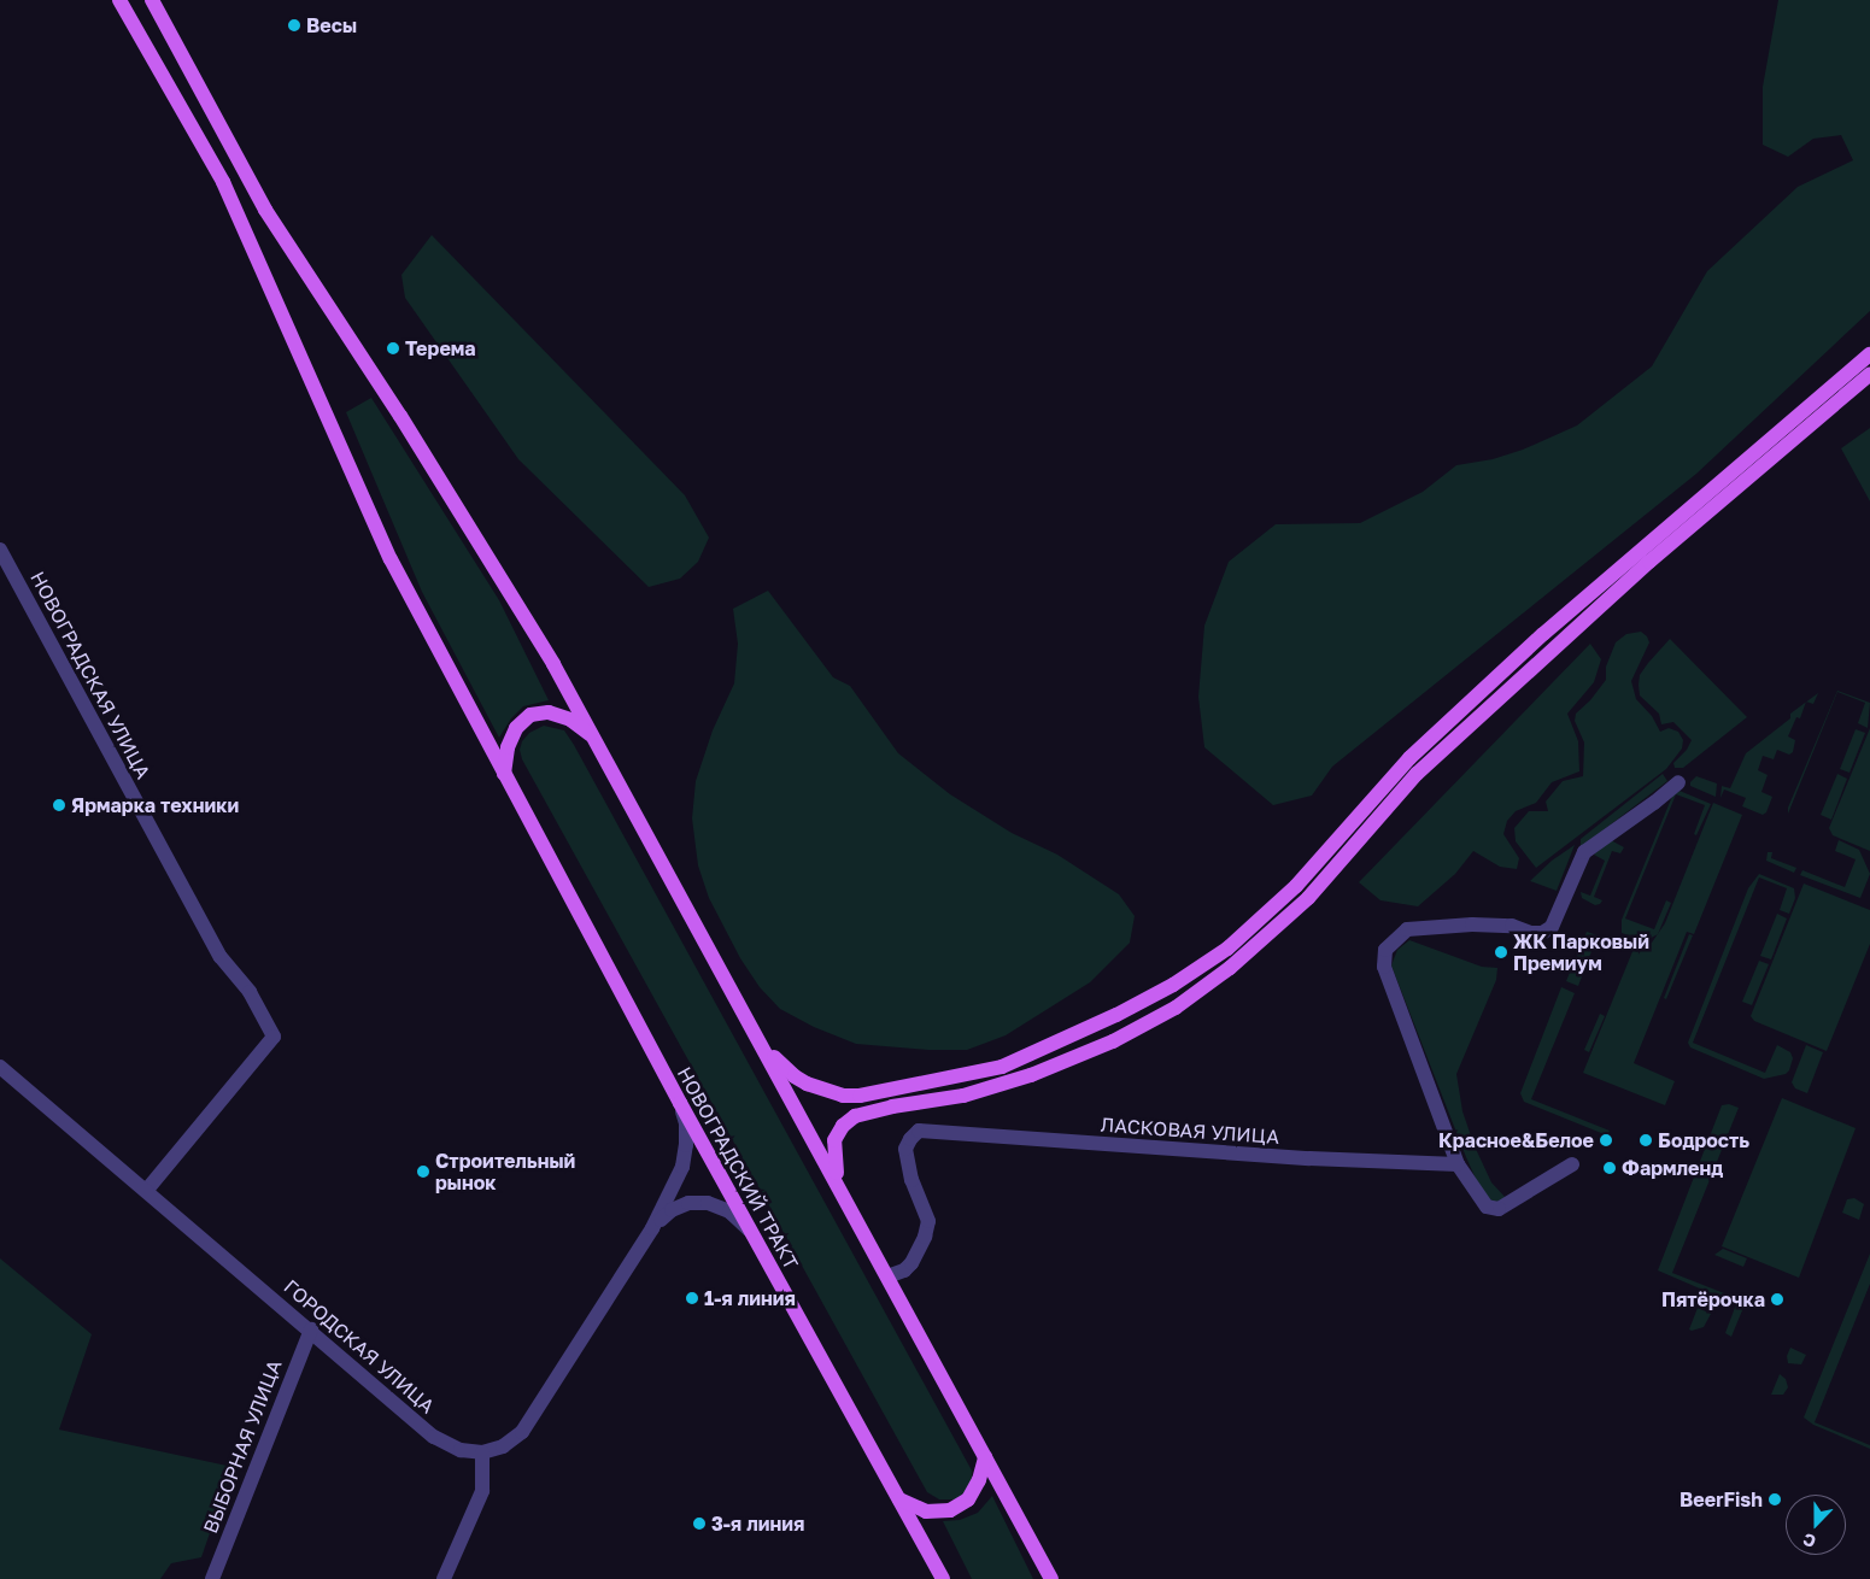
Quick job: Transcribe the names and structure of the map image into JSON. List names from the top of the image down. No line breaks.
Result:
{"streets":{"main road":["НОВОГРАДСКИЙ ТРАКТ"],"street":["НОВОГРАДСКАЯ УЛИЦА","ЛАСКОВАЯ УЛИЦА","ГОРОДСКАЯ УЛИЦА","ВЫБОРНАЯ УЛИЦА"]},"crossings":[["НОВОГРАДСКАЯ УЛИЦА","ГОРОДСКАЯ УЛИЦА"],["ГОРОДСКАЯ УЛИЦА","ВЫБОРНАЯ УЛИЦА"]],"places":["Весы","Терема","Ярмарка техники","ЖК Парковый Премиум","Красное&Белое","Бодрость","Фармленд","Строительный рынок","1-я линия","Пятёрочка","BeerFish","3-я линия"],"north":"bottom"}
